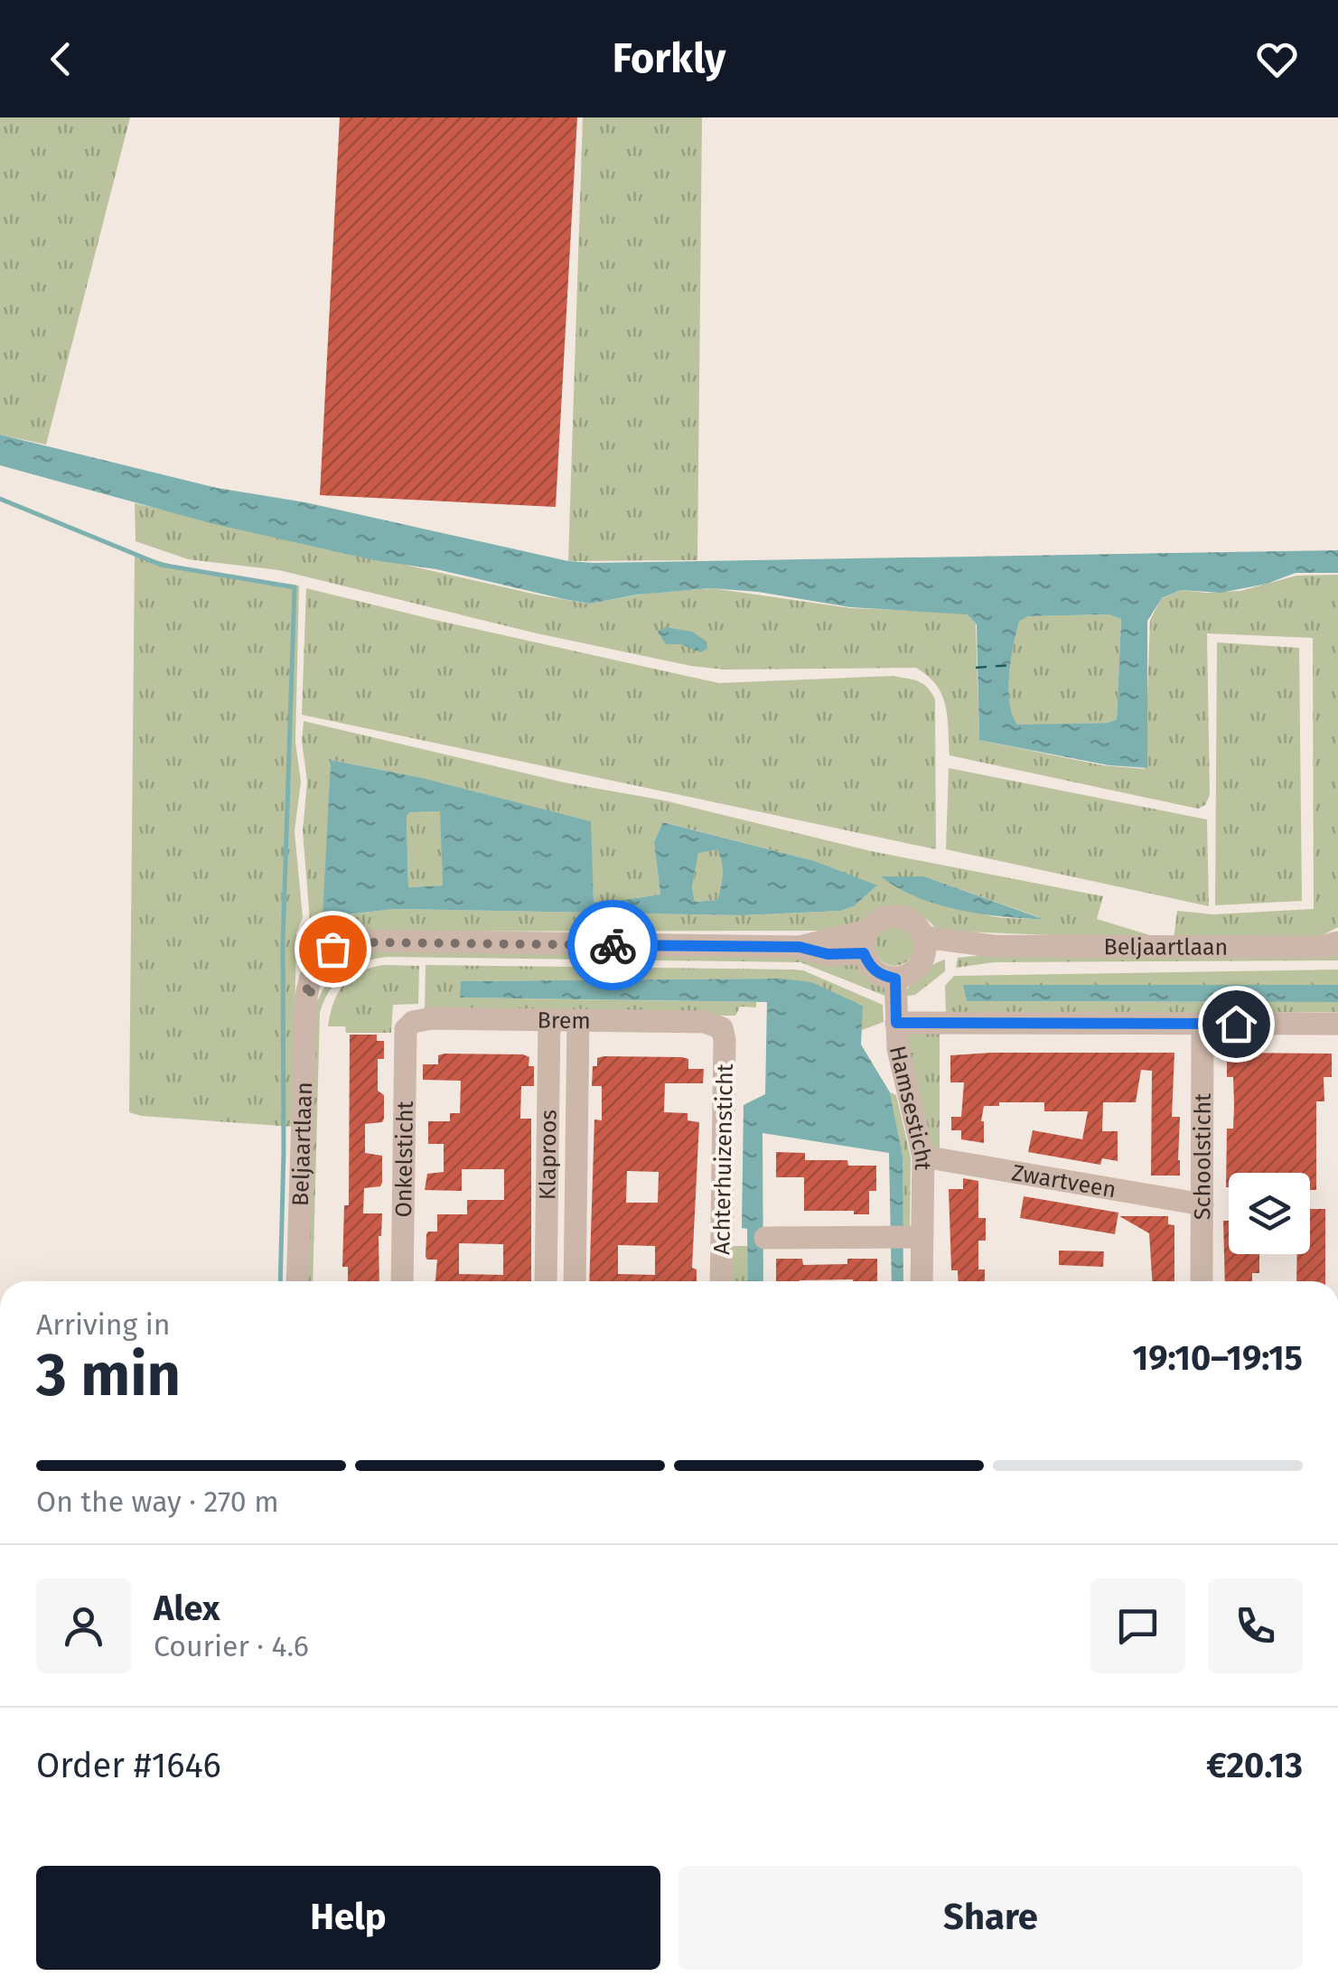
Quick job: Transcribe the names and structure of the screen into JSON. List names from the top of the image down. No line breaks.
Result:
{"streets":{"street":["Beljaartlaan","Brem","Hamsesticht","Klaproos","Schoolsticht","Onkelsticht","Achterhuizensticht","Zwartveen"]},"crossings":[["Beljaartlaan","Hamsesticht"],["Brem","Klaproos"],["Brem","Onkelsticht"],["Brem","Achterhuizensticht"],["Hamsesticht","Zwartveen"],["Schoolsticht","Zwartveen"]],"page":{"header":"Forkly","heading":["3 min","Arriving in","19:10–19:15"],"panel":["Alex","Courier · 4.6","Order #1646","€20.13"],"bar":"On the way · 270 m","buttons":["Help","Share"]}}
